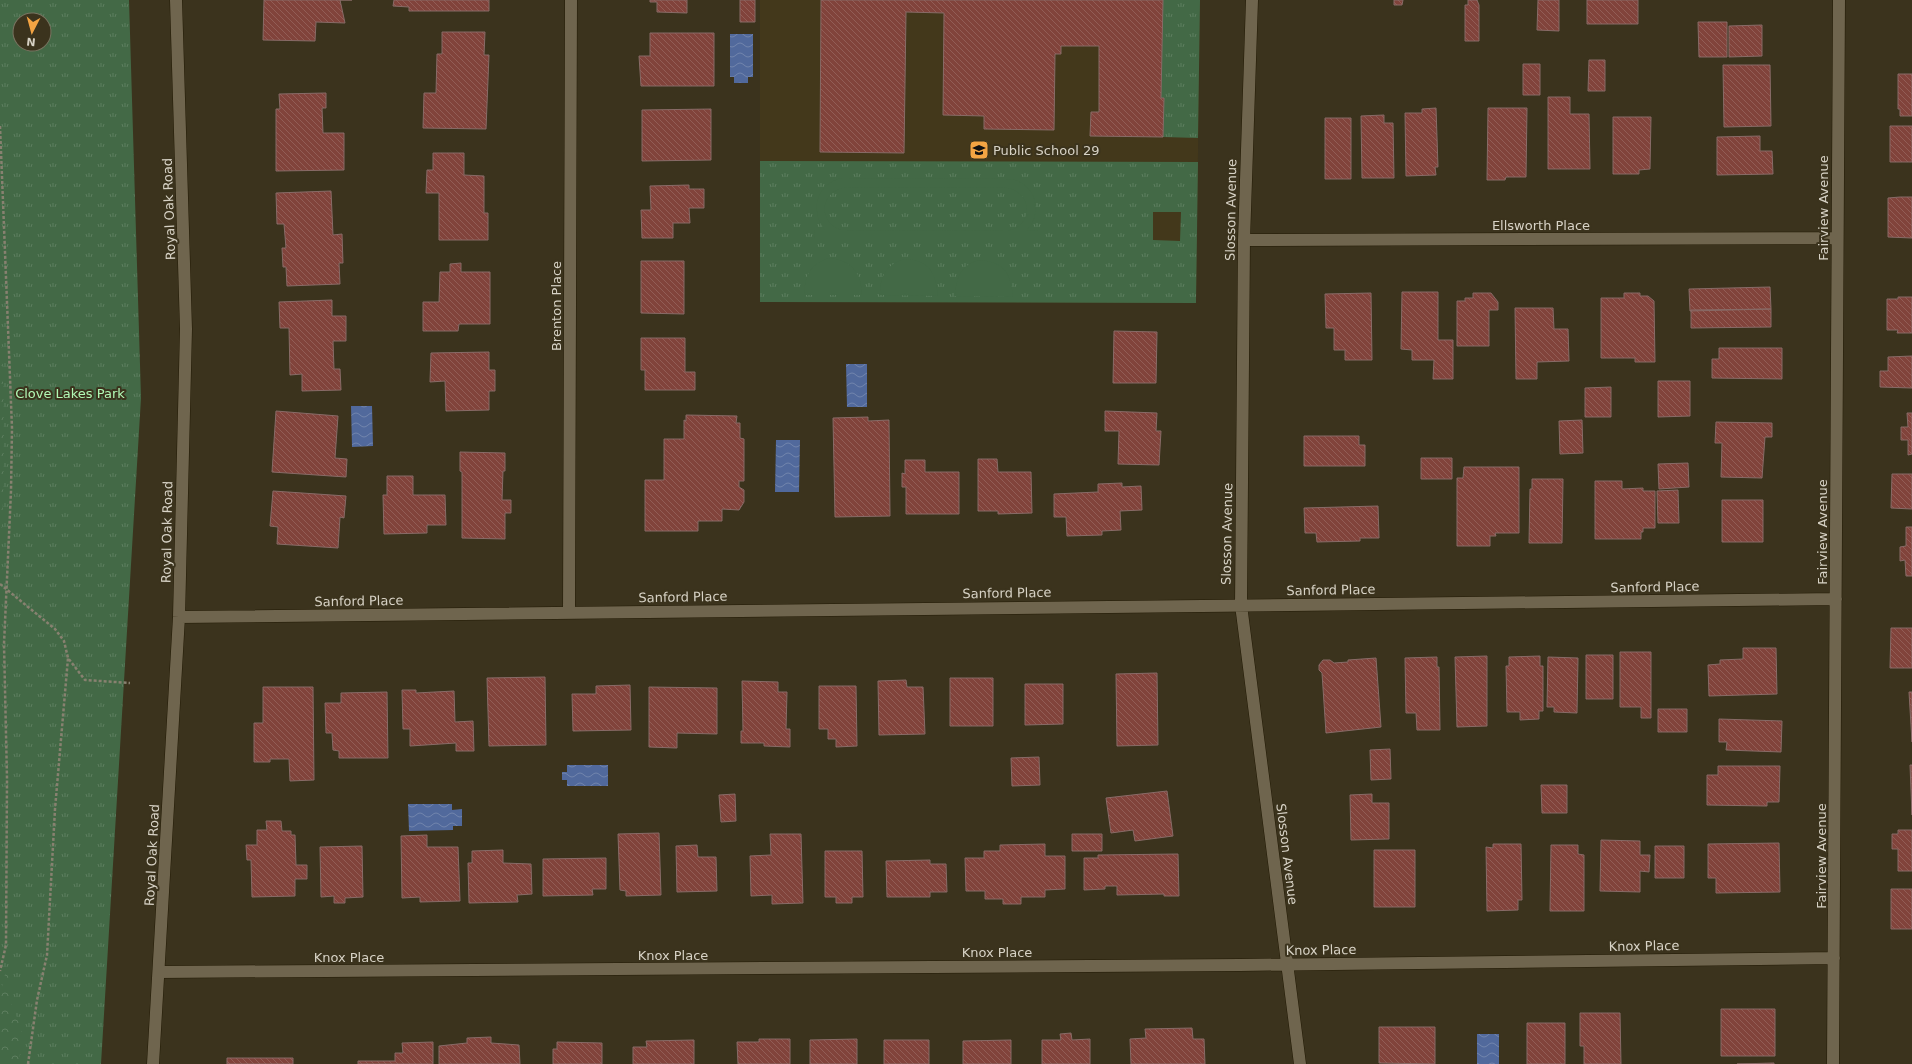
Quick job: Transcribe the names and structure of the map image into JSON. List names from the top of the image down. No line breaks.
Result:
{"streets":{"street":["Fairview Avenue","Royal Oak Road","Slosson Avenue","Ellsworth Place","Brenton Place","Sanford Place","Knox Place"]},"crossings":[["Fairview Avenue","Ellsworth Place"],["Fairview Avenue","Sanford Place"],["Fairview Avenue","Knox Place"],["Royal Oak Road","Sanford Place"],["Royal Oak Road","Knox Place"],["Slosson Avenue","Ellsworth Place"],["Slosson Avenue","Sanford Place"],["Slosson Avenue","Knox Place"],["Brenton Place","Sanford Place"]],"parks":["Clove Lakes Park"],"places":{"school or university":["Public School 29"]},"north":"bottom"}
